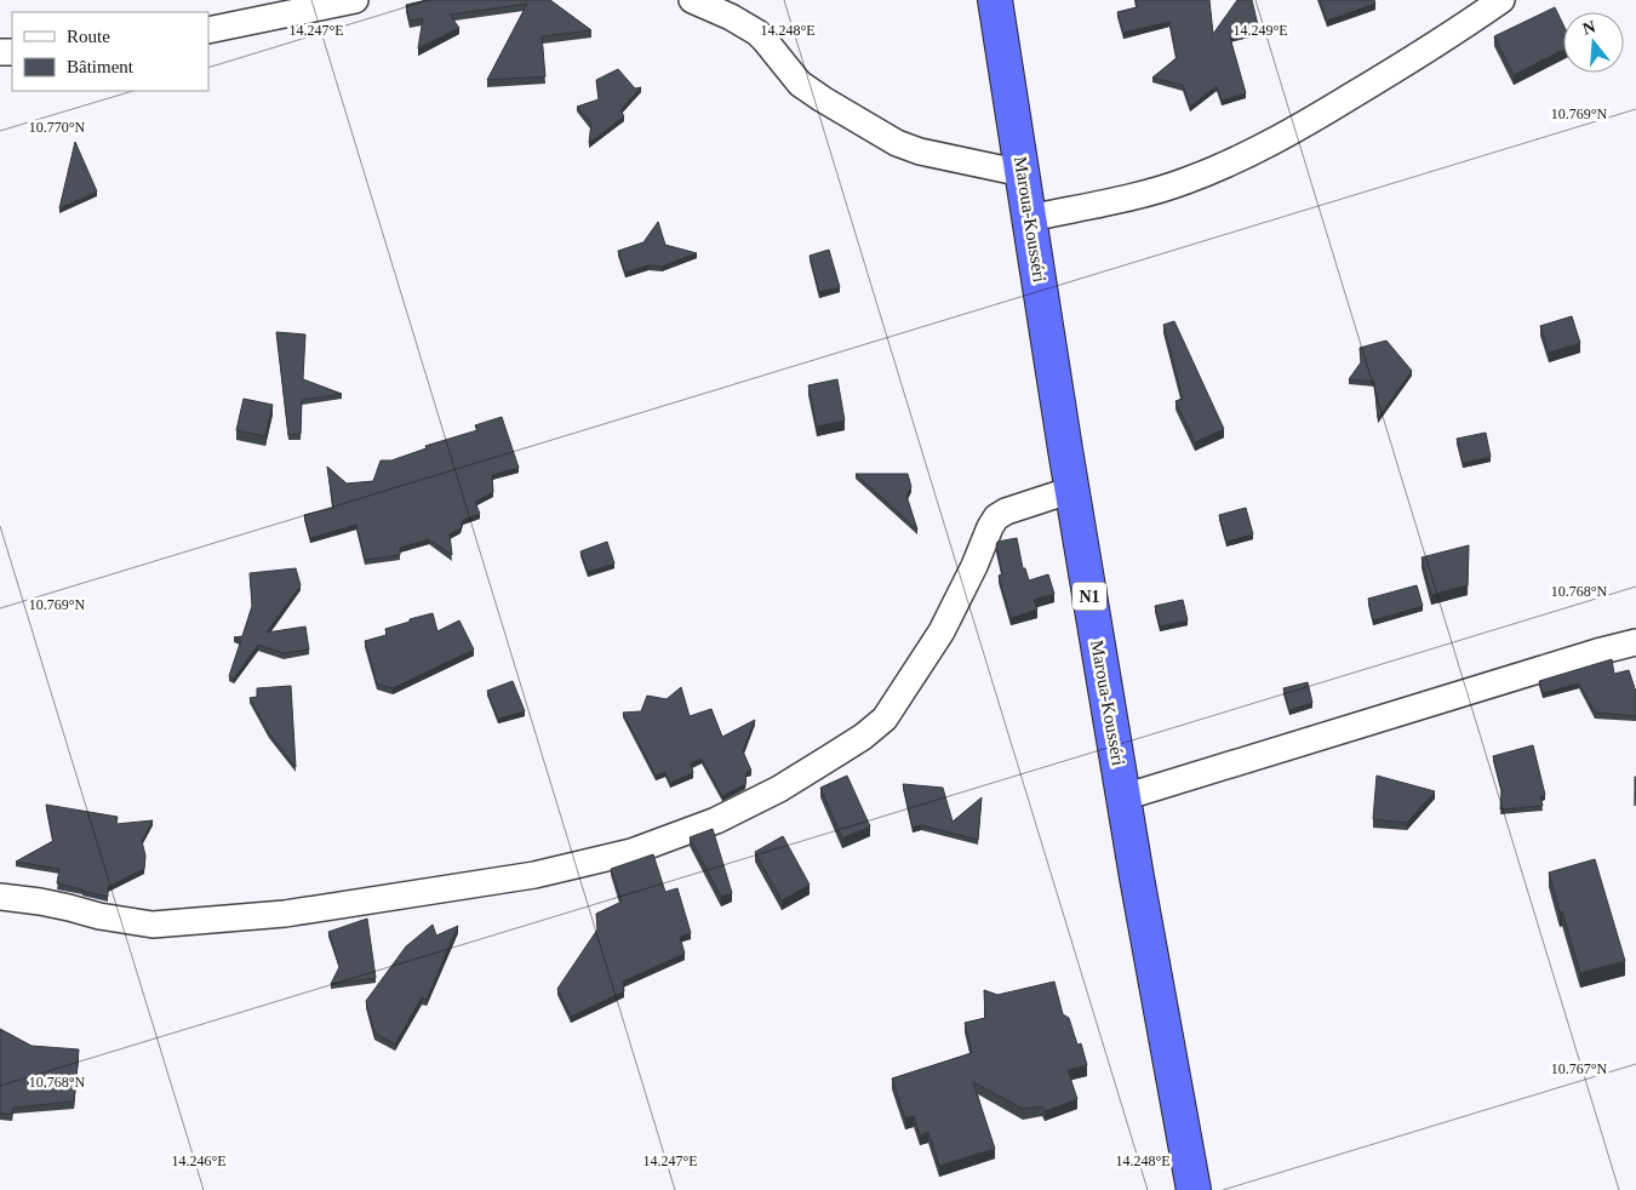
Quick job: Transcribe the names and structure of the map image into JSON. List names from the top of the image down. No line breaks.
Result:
{"streets":{"highway":["Maroua-Kousséri","N1"]},"legend":["Route","Bâtiment"],"north":"top","coordinates":["14.247°E","14.248°E","14.249°E","10.769°N","10.770°N","10.768°N","10.767°N","14.246°E"]}
